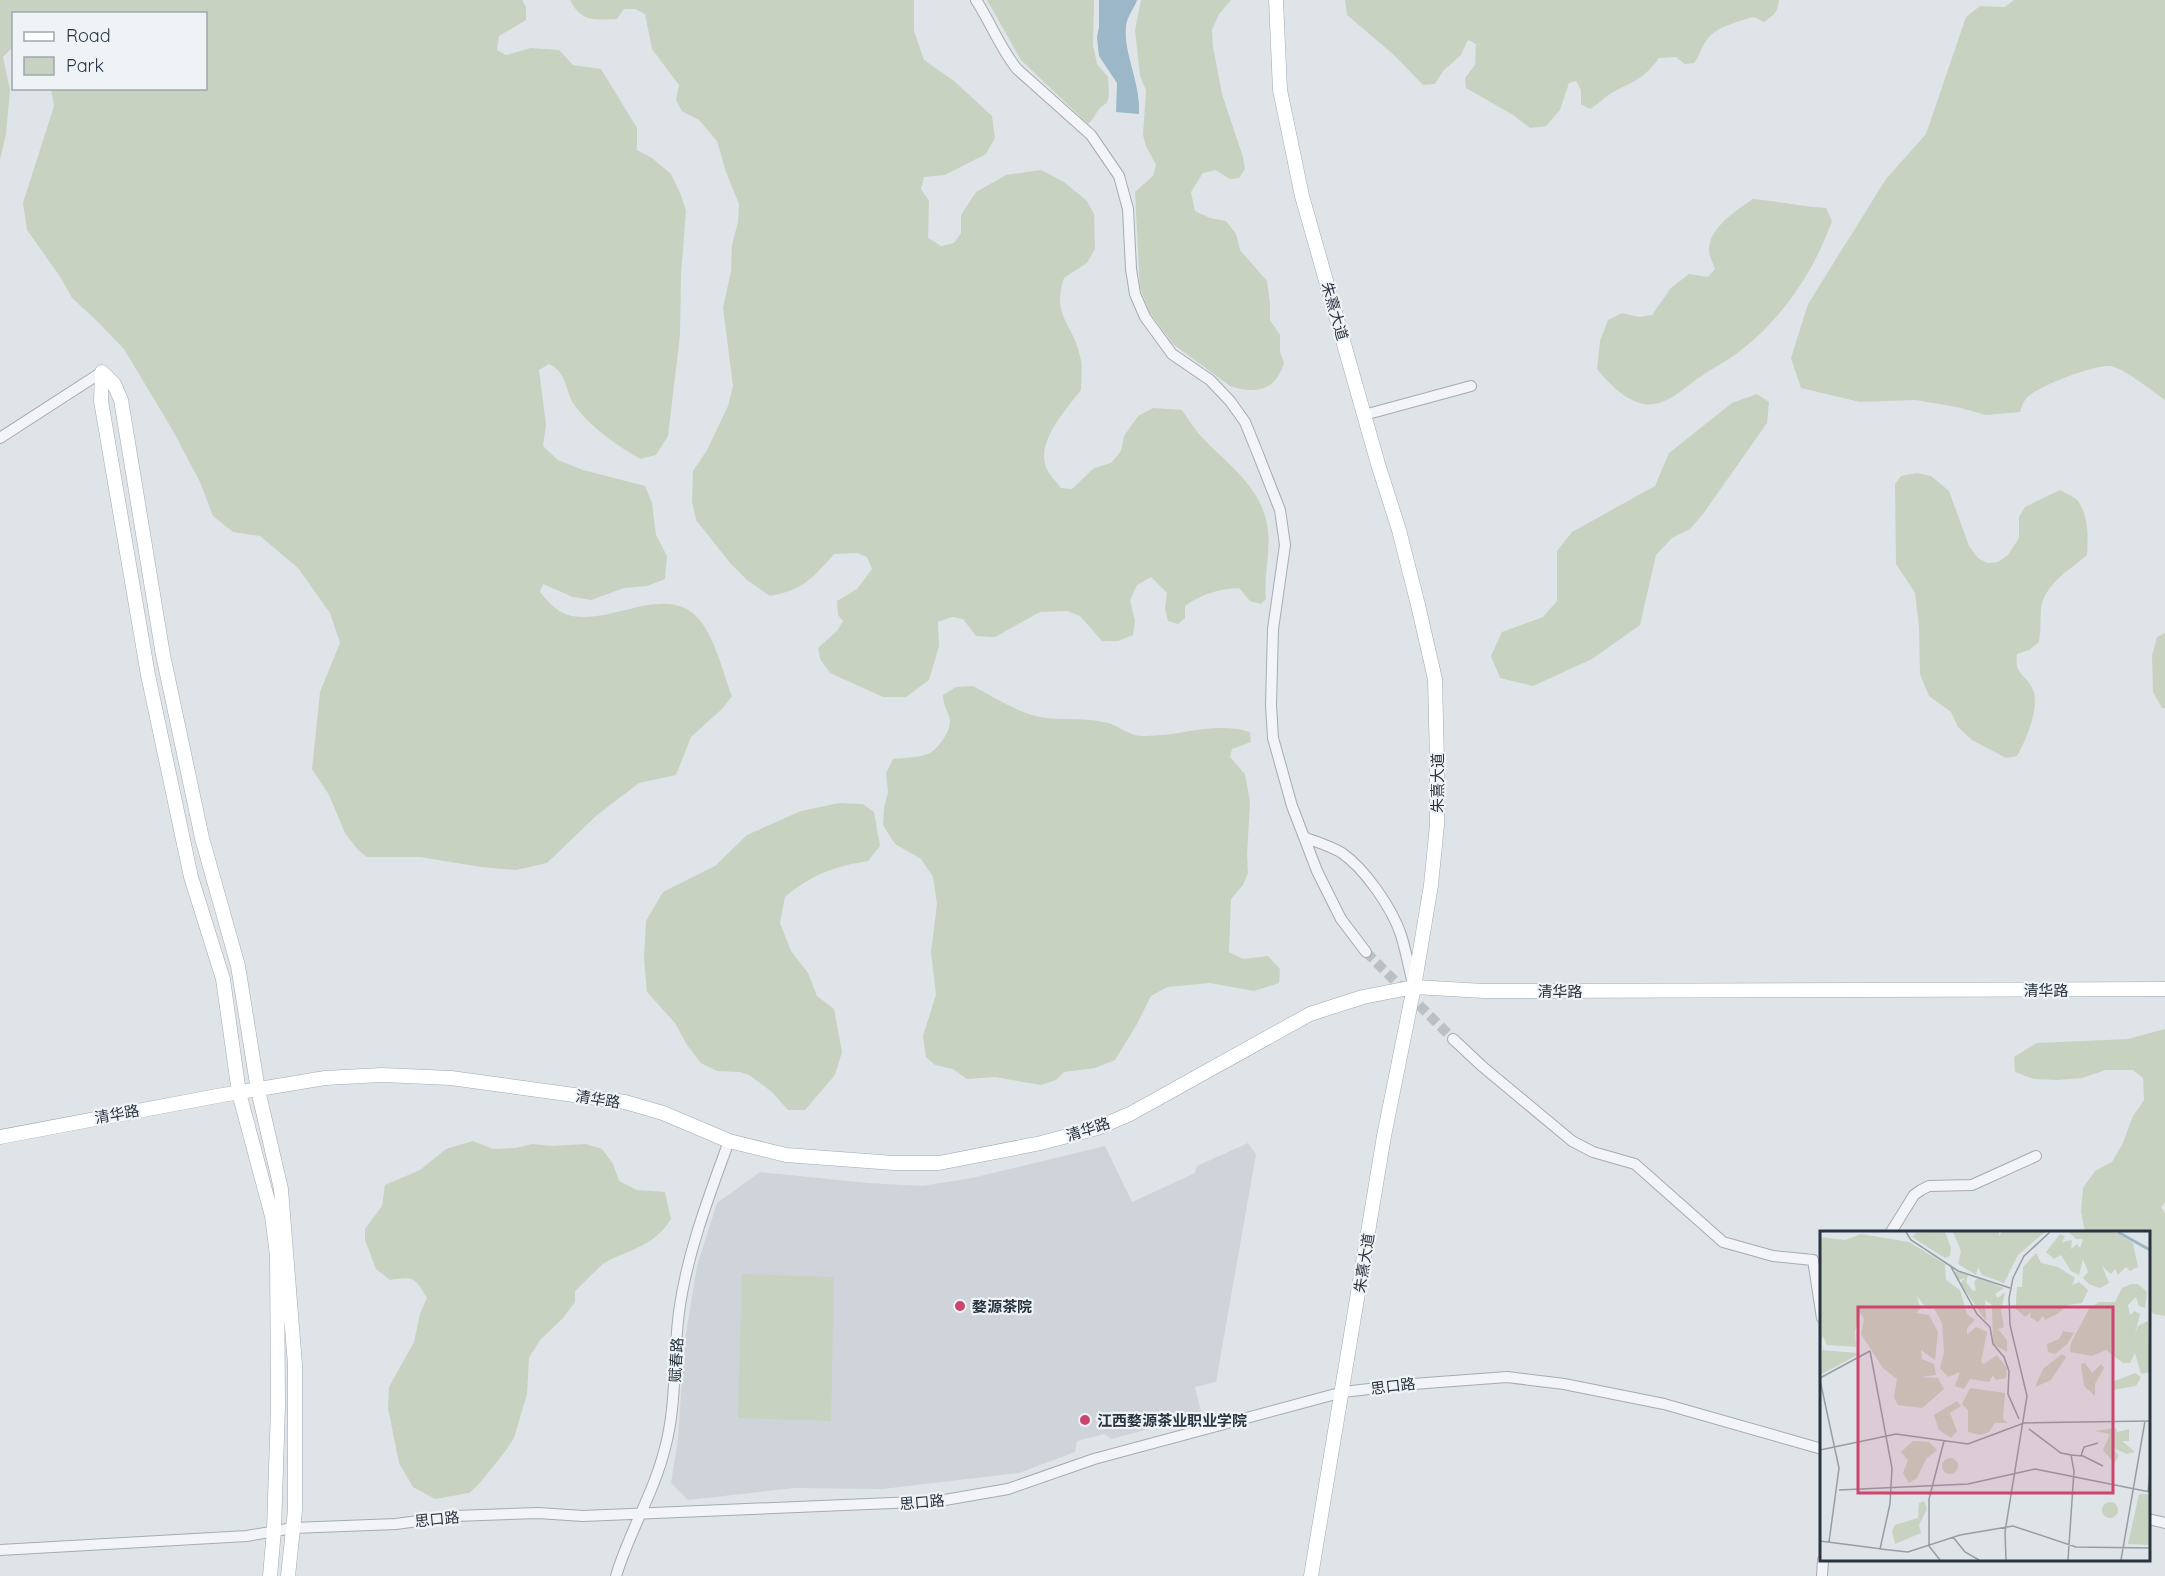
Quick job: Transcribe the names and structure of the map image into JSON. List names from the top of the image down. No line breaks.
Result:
{"streets":{"main road":["朱熹大道","清华路"],"street":["赋春路","思口路"]},"crossings":[["朱熹大道","清华路"],["朱熹大道","思口路"],["清华路","赋春路"],["赋春路","思口路"]],"places":["婺源茶院","江西婺源茶业职业学院"],"legend":["Road","Park"]}
